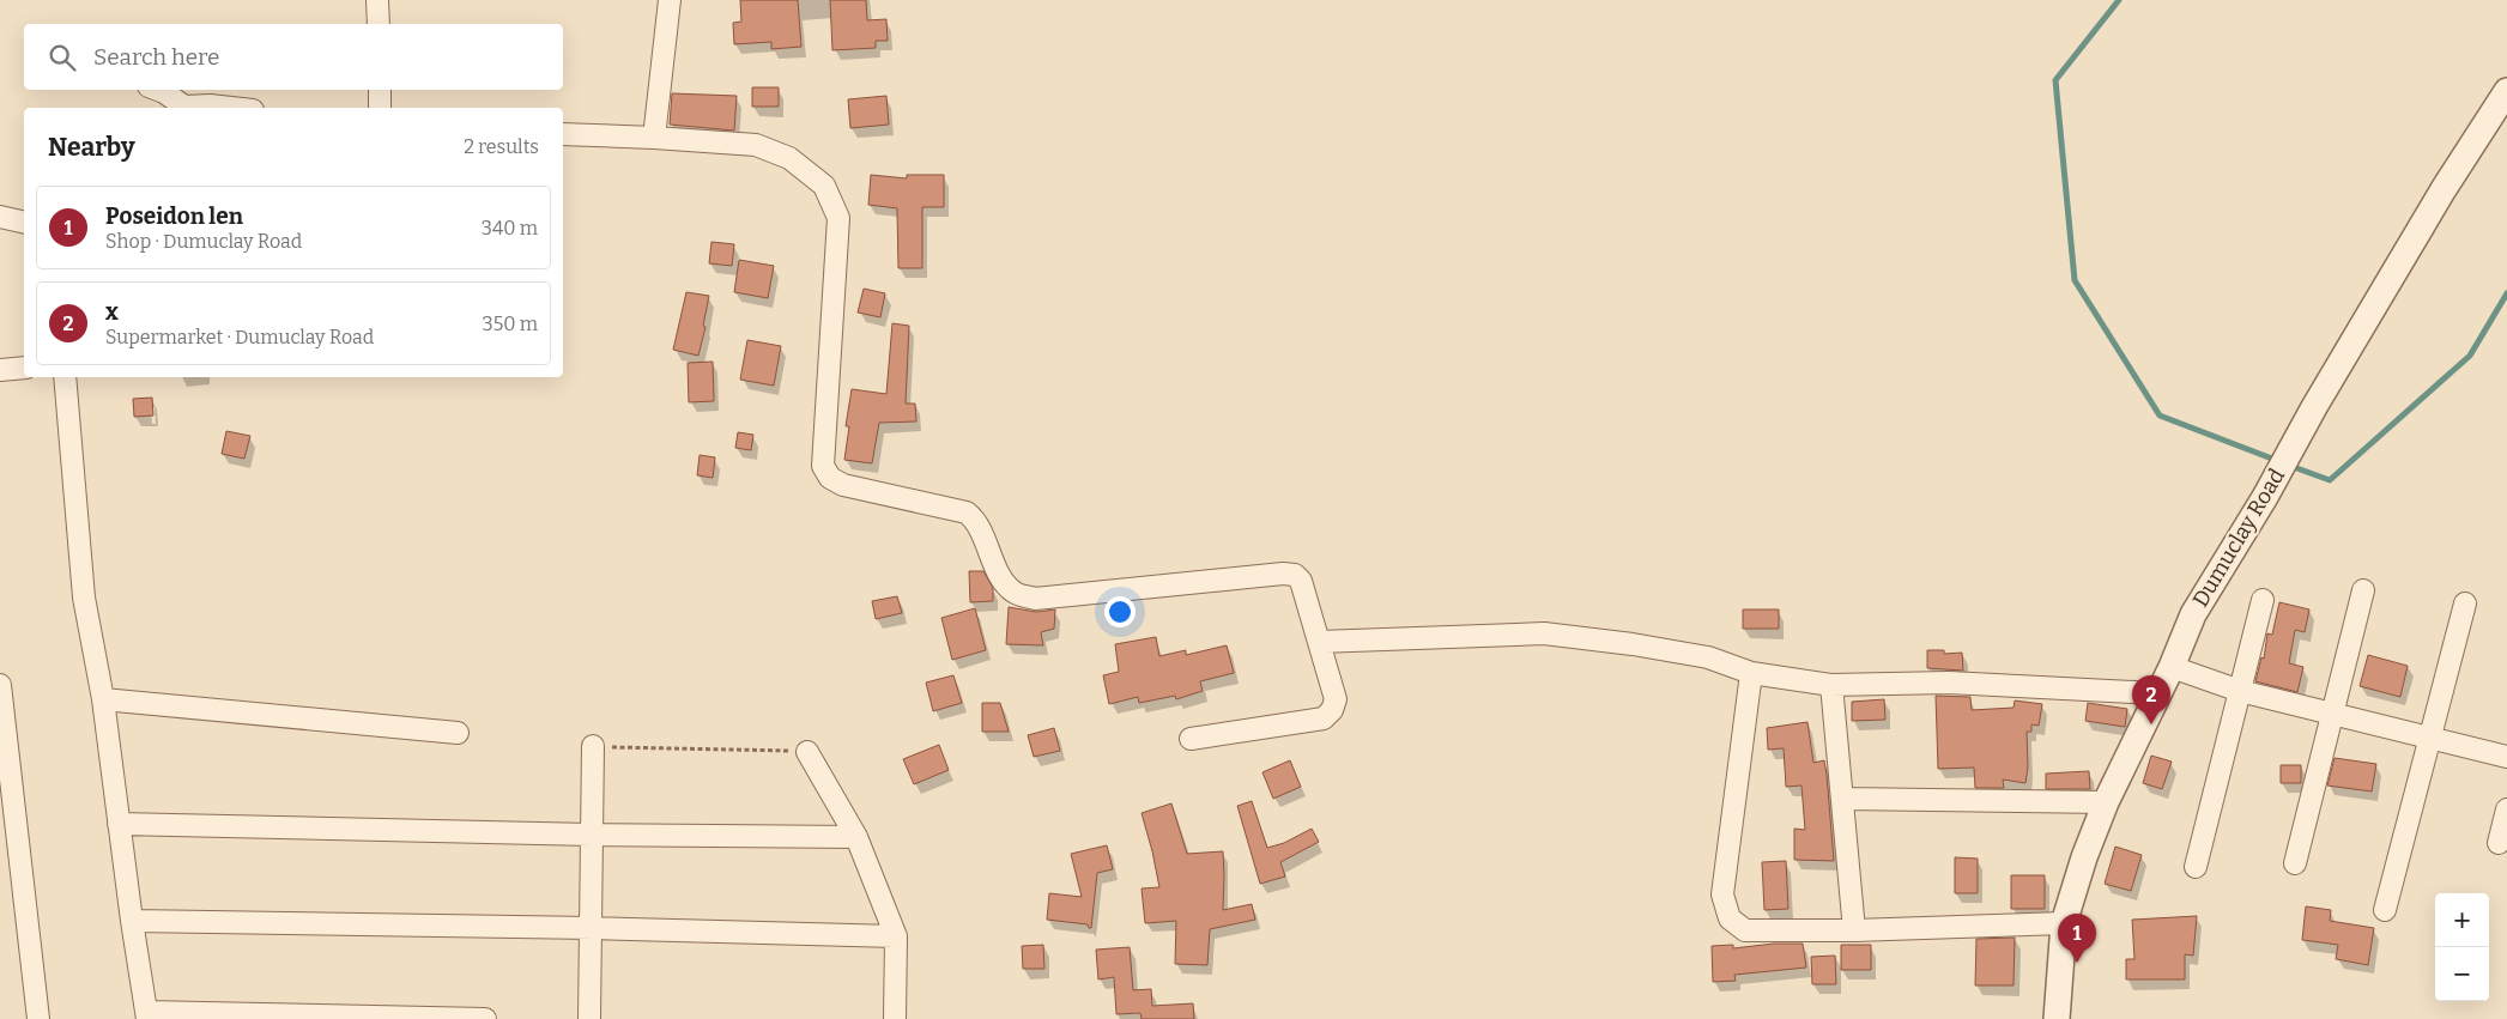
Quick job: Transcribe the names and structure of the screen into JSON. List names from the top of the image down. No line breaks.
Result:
{"streets":{"street":["Dumuclay Road"]},"page":{"search":"Search here","heading":["Nearby","2 results"],"list":[{"mark":"1","name":"Poseidon len","note":"Shop · Dumuclay Road","value":"340 m"},{"mark":"2","name":"x","note":"Supermarket · Dumuclay Road","value":"350 m"}],"pins":["2","1"],"map_buttons":["+","−"]}}
